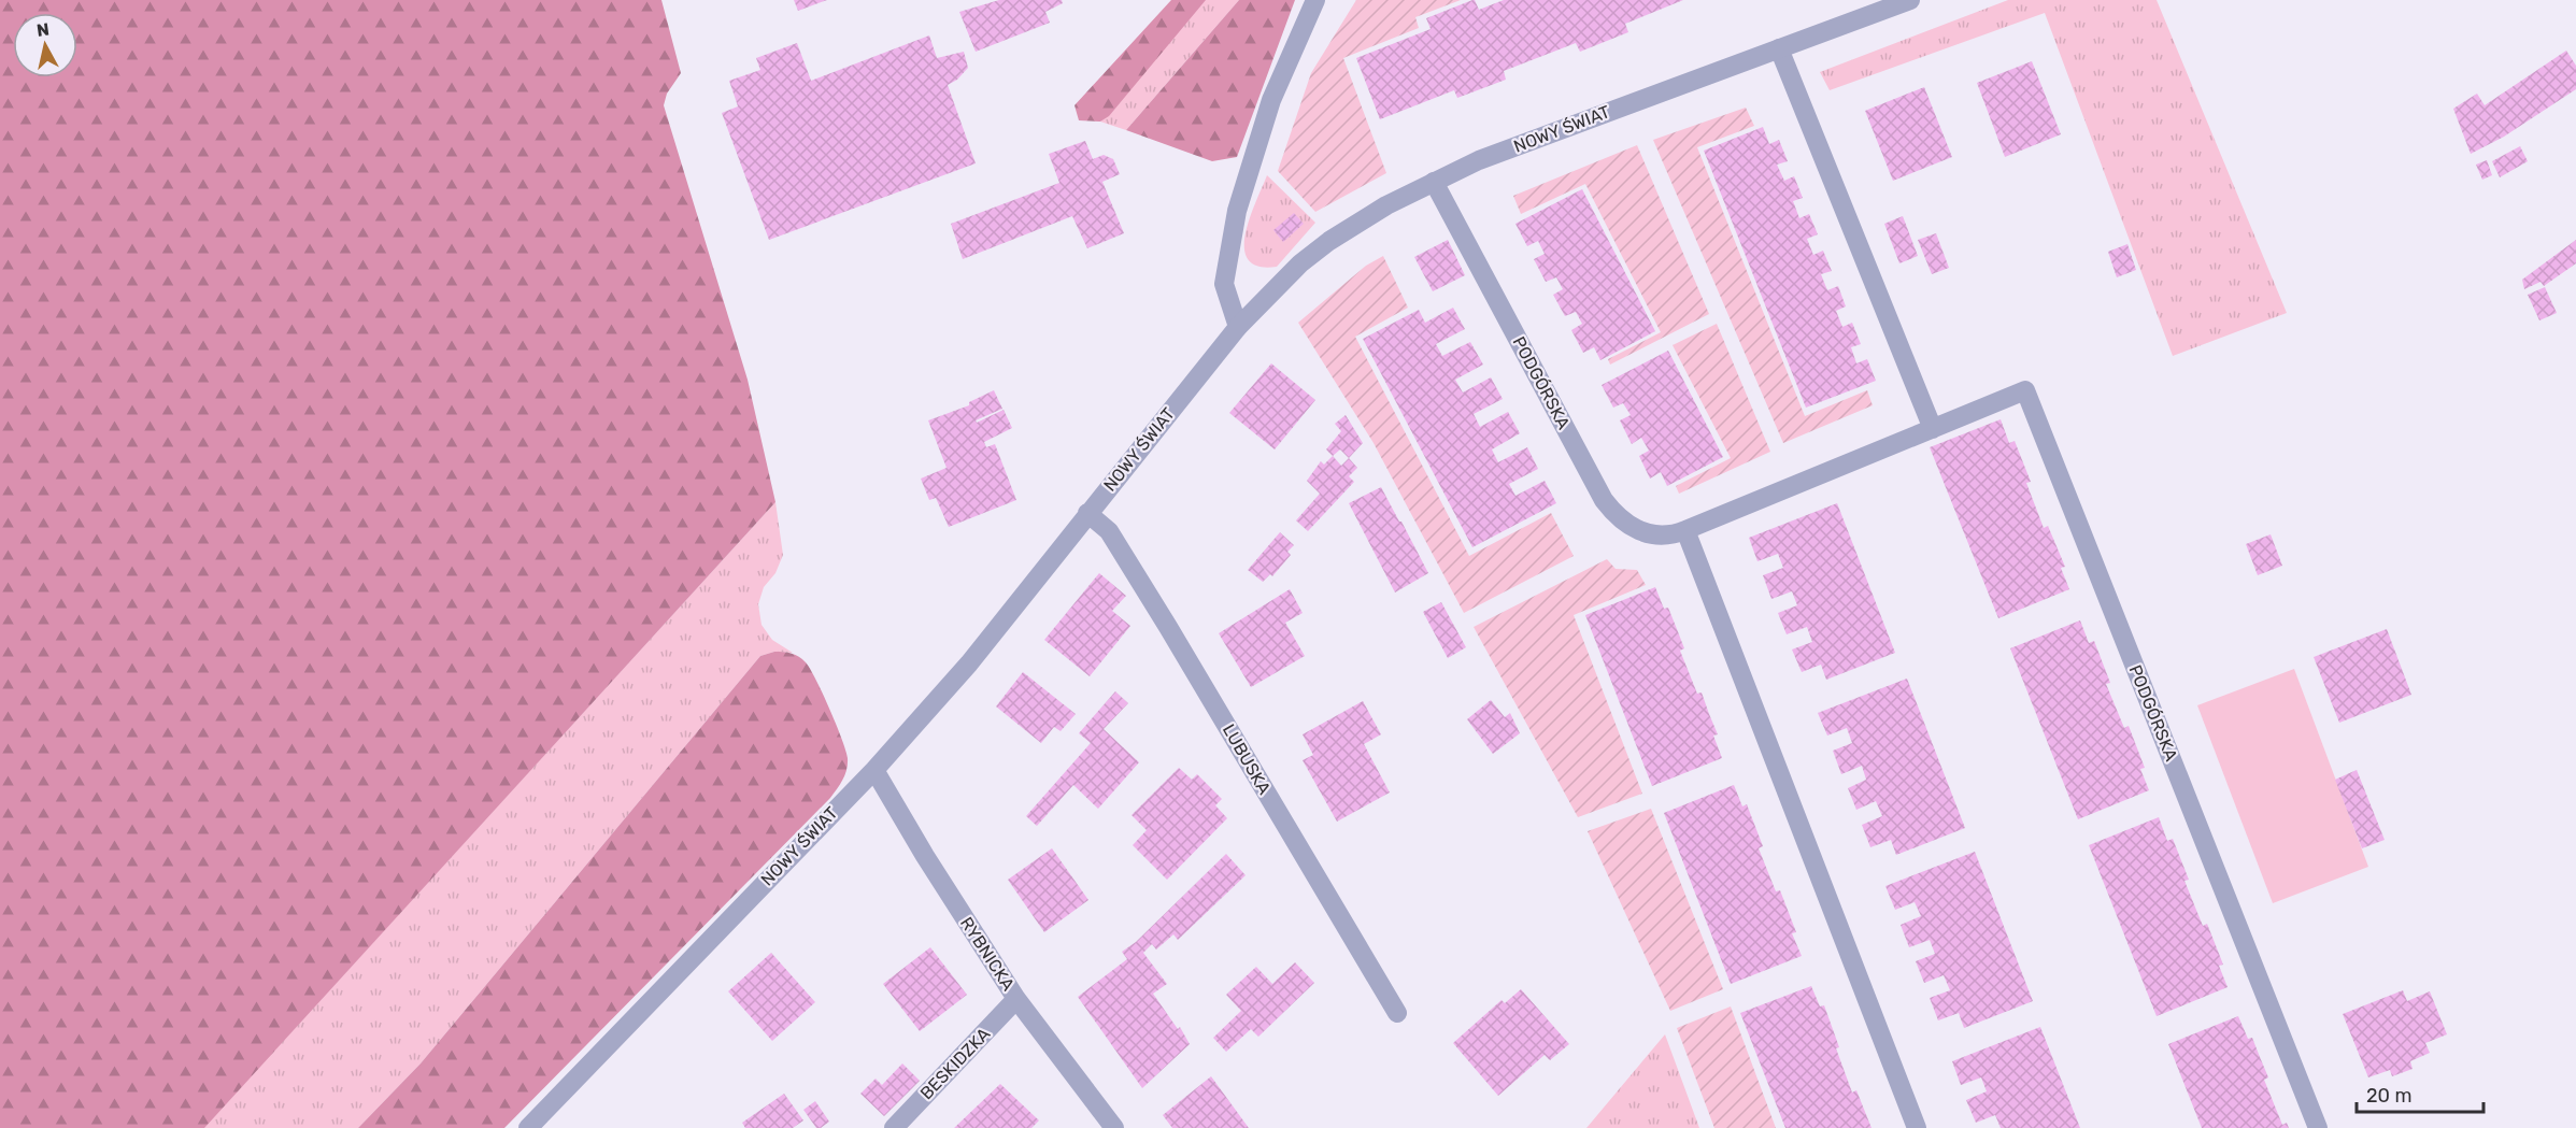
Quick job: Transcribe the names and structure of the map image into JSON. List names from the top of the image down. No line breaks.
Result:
{"streets":{"street":["NOWY ŚWIAT","PODGÓRSKA","LUBUSKA","RYBNICKA","BESKIDZKA"]},"crossings":[["NOWY ŚWIAT","PODGÓRSKA"],["NOWY ŚWIAT","LUBUSKA"],["NOWY ŚWIAT","RYBNICKA"],["RYBNICKA","BESKIDZKA"]],"scale_bar":"20 m","north":"top"}
